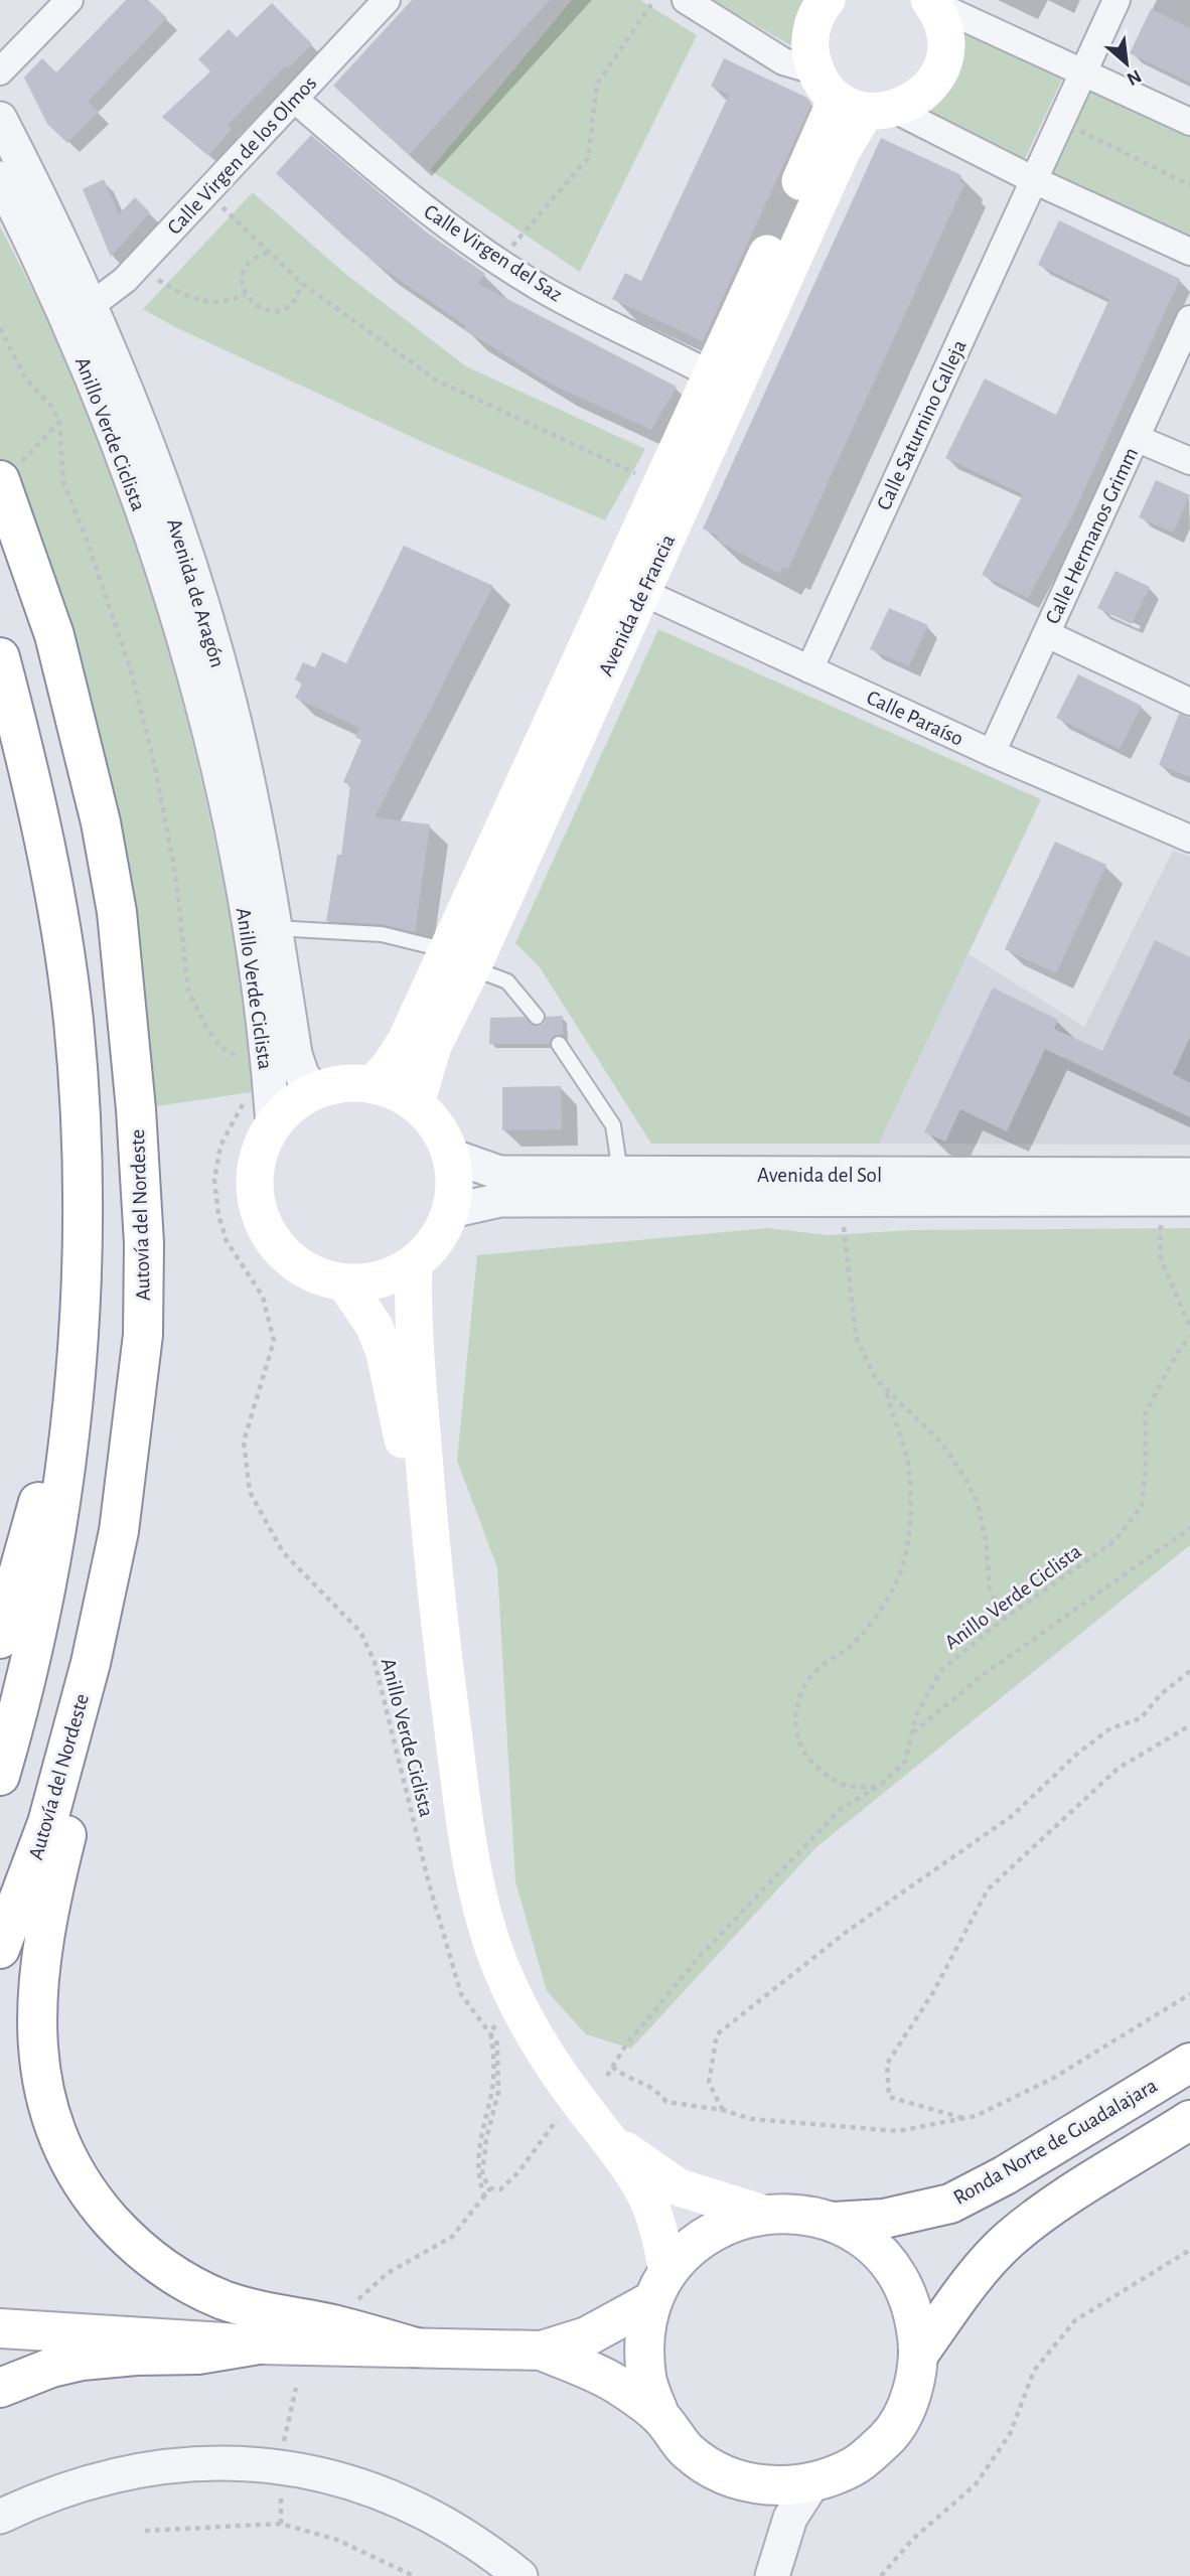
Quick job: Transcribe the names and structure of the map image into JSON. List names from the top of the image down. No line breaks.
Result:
{"streets":{"main road":["Avenida de Francia","Autovía del Nordeste","Ronda Norte de Guadalajara"],"street":["Calle Virgen de los Olmos","Calle Virgen del Saz","Calle Saturnino Calleja","Calle Hermanos Grimm","Avenida de Aragón","Calle Paraíso","Avenida del Sol"],"path":["Anillo Verde Ciclista"]},"crossings":[["Calle Virgen de los Olmos","Calle Virgen del Saz"],["Calle Virgen de los Olmos","Avenida de Aragón"],["Calle Virgen del Saz","Avenida de Francia"],["Calle Saturnino Calleja","Calle Paraíso"],["Calle Hermanos Grimm","Calle Paraíso"],["Avenida de Aragón","Avenida de Francia"],["Avenida de Aragón","Avenida del Sol"],["Avenida de Francia","Calle Paraíso"],["Avenida de Francia","Avenida del Sol"]],"north":"bottom right"}
